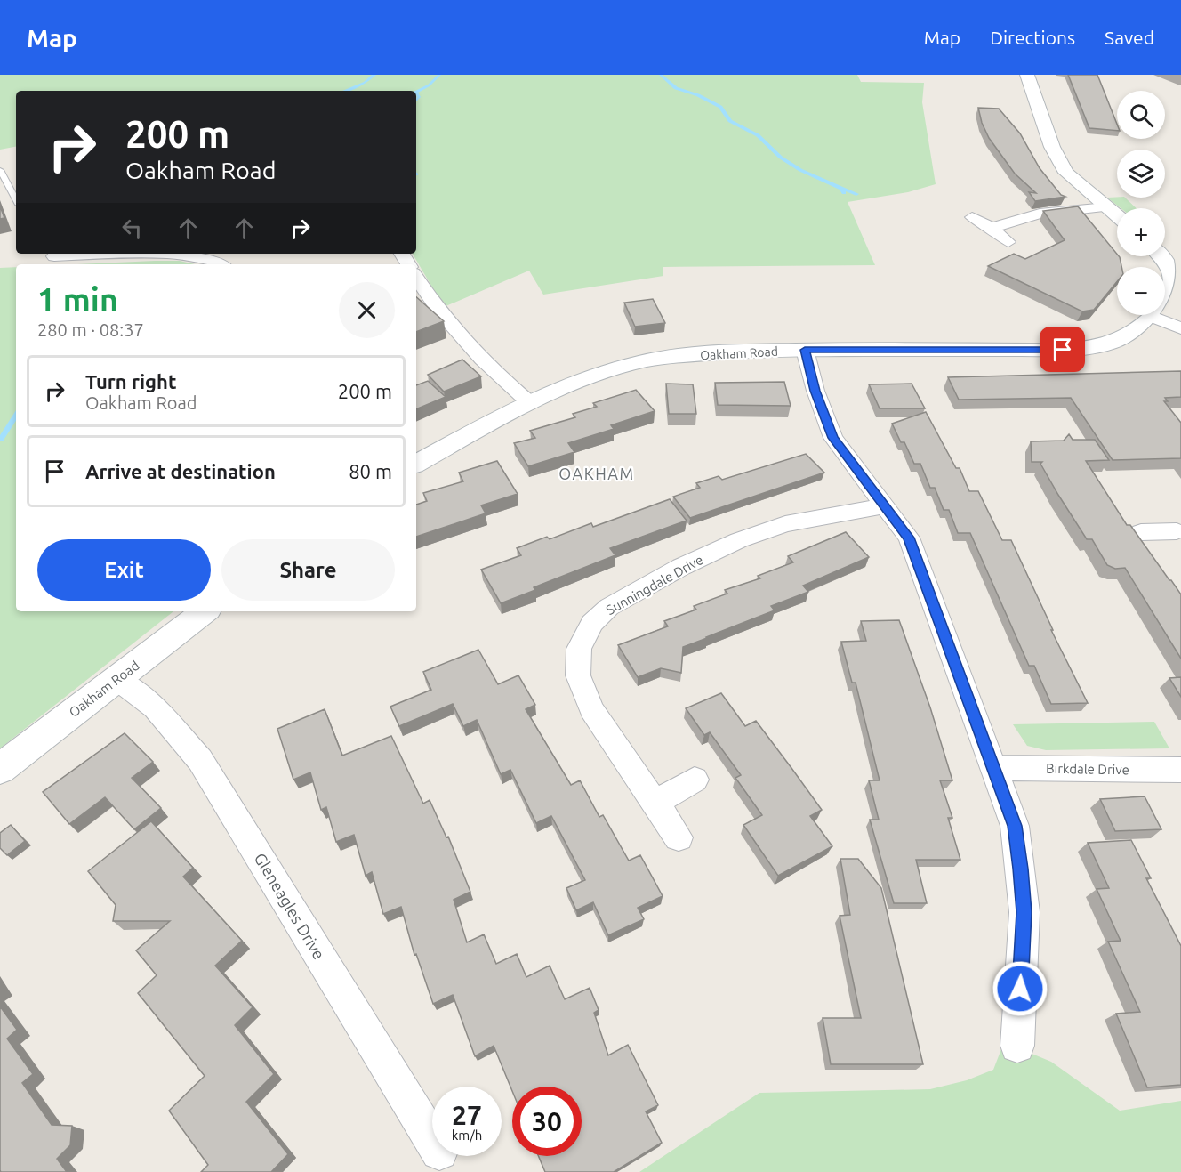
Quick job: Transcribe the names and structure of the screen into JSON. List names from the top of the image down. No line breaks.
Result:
{"streets":{"street":["Oakham Road","Sunningdale Drive","Birkdale Drive","Gleneagles Drive"]},"crossings":[["Oakham Road","Gleneagles Drive"]],"districts":["OAKHAM"],"page":{"header":"Map","nav":["Map","Directions","Saved"],"map_buttons":["+","−"],"turn":["200 m","Oakham Road"],"heading":["1 min","280 m · 08:37"],"list":[{"name":"Turn right","note":"Oakham Road","value":"200 m"},{"name":"Arrive at destination","value":"80 m"}],"buttons":["Exit","Share"],"speed":"27 km/h","limit":"30"}}
